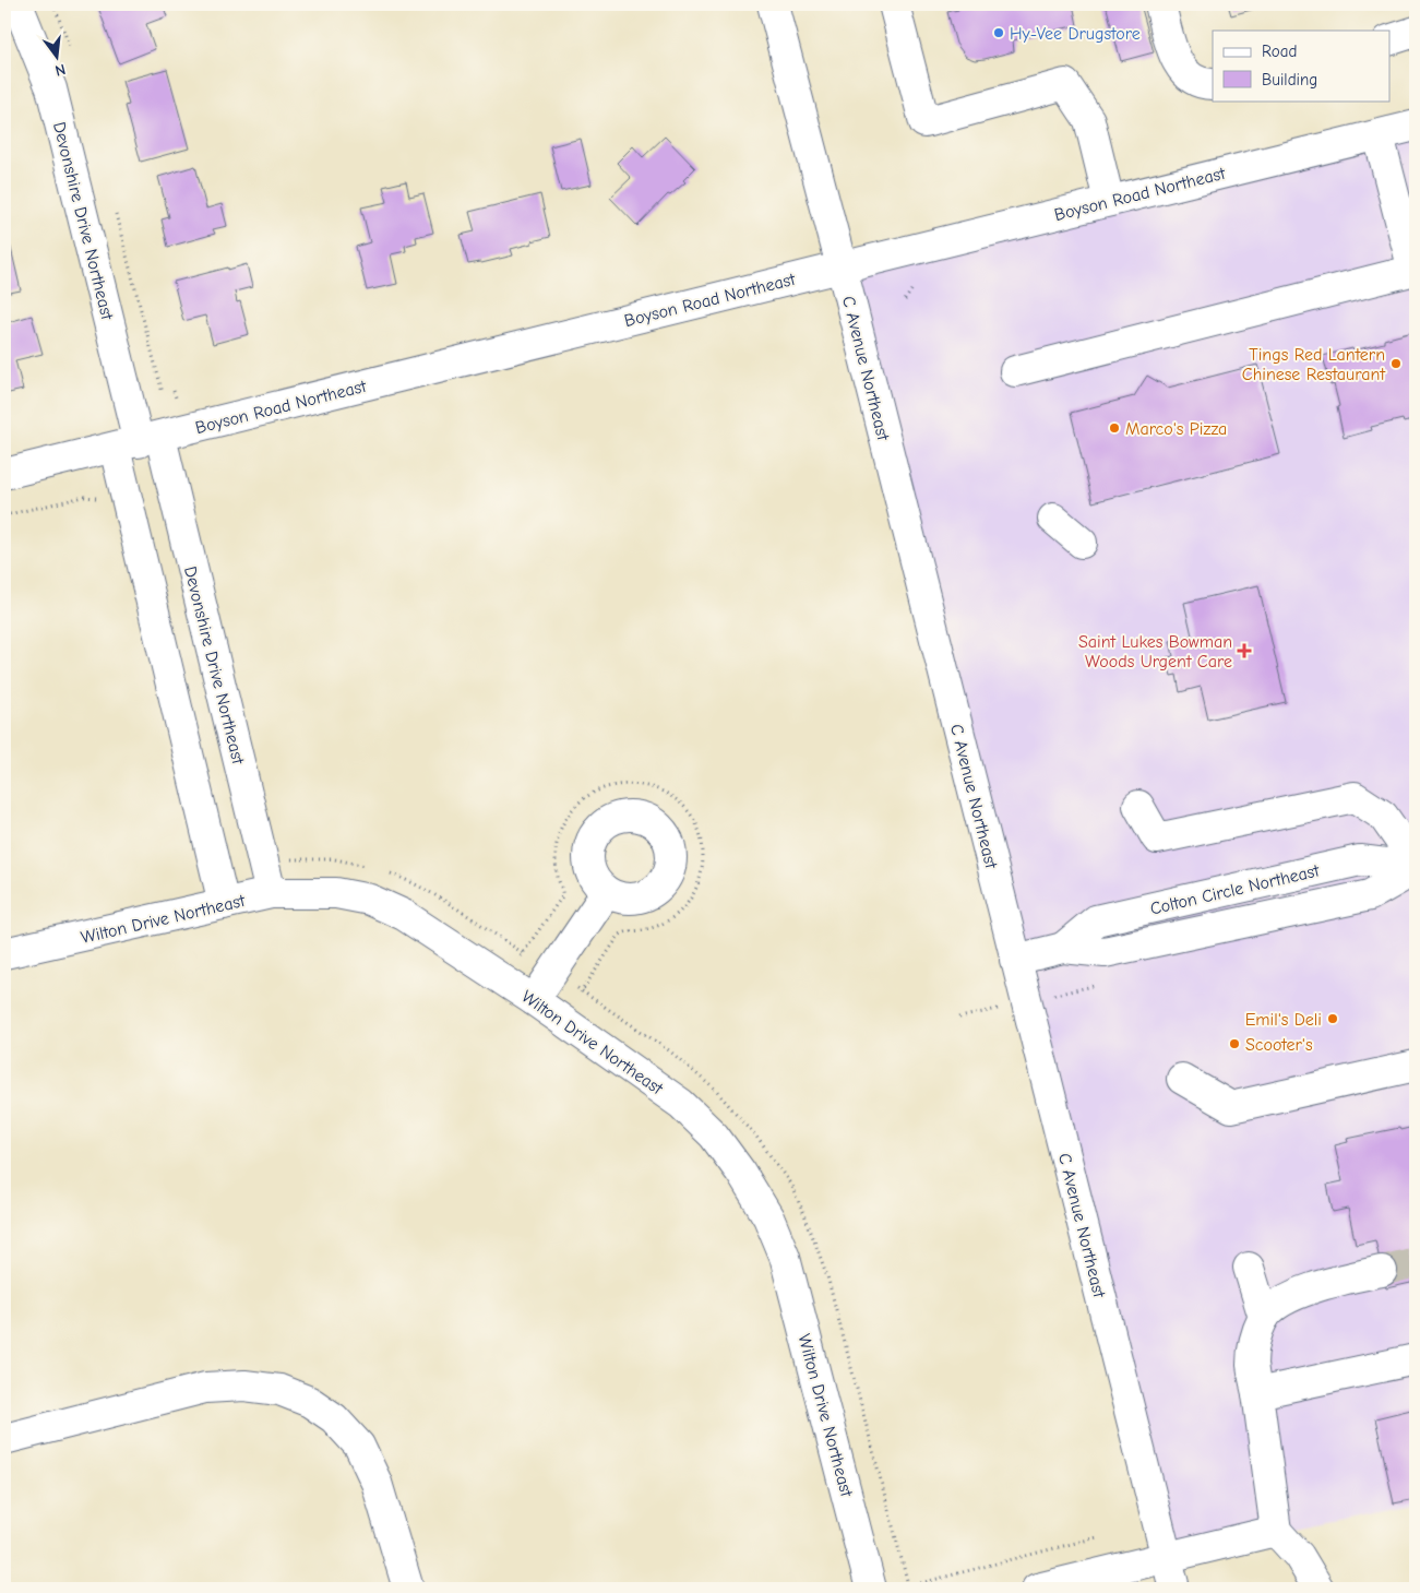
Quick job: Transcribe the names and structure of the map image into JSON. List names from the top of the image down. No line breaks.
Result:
{"streets":{"street":["Boyson Road Northeast","Devonshire Drive Northeast","C Avenue Northeast","Colton Circle Northeast","Wilton Drive Northeast"]},"crossings":[["Boyson Road Northeast","Devonshire Drive Northeast"],["Boyson Road Northeast","C Avenue Northeast"],["Devonshire Drive Northeast","Wilton Drive Northeast"],["C Avenue Northeast","Colton Circle Northeast"]],"places":{"other":["Hy-Vee Drugstore","Tings Red Lantern Chinese Restaurant","Marco's Pizza","Emil's Deli","Scooter's"],"health":["Saint Lukes Bowman Woods Urgent Care"]},"legend":["Road","Building"],"north":"bottom"}
